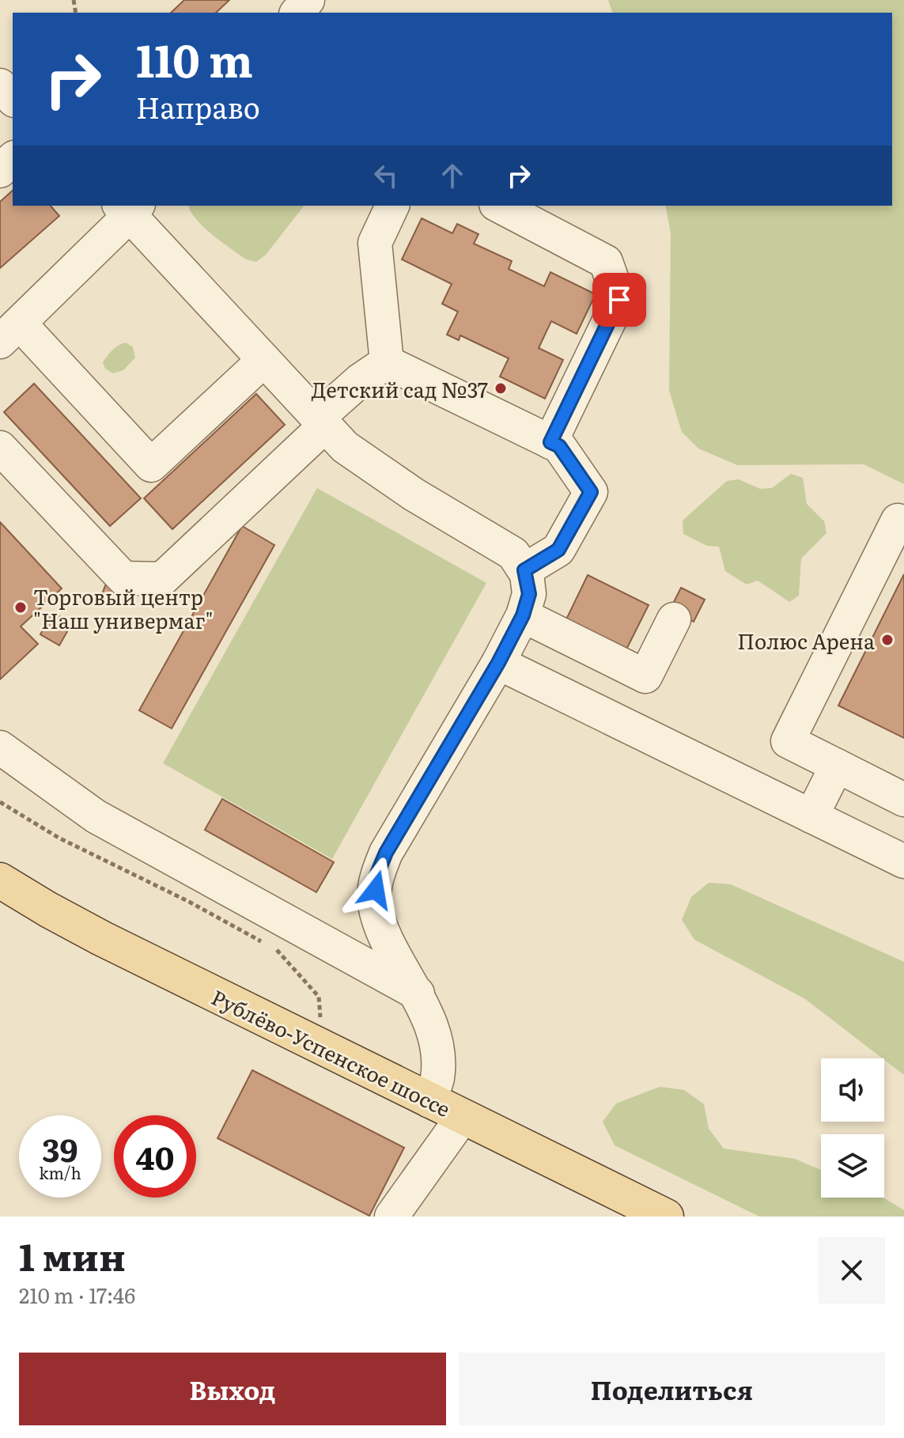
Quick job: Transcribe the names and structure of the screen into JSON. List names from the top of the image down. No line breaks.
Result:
{"streets":{"main road":["Рублёво-Успенское шоссе"]},"places":["Детский сад №37","Торговый центр \"Наш универмаг\"","Полюс Арена"],"page":{"turn":["110 m","Направо"],"speed":"39 km/h","limit":"40","heading":["1 мин","210 m · 17:46"],"buttons":["Выход","Поделиться"]}}
